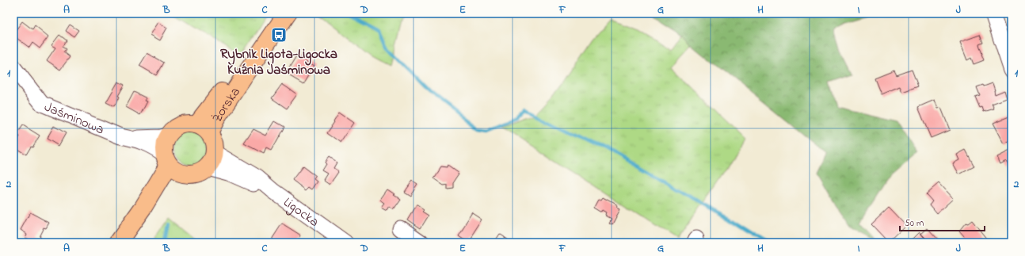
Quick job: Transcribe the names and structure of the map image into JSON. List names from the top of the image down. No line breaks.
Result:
{"streets":{"main road":["Żorska"],"street":["Jaśminowa","Ligocka"]},"crossings":[["Żorska","Jaśminowa"],["Żorska","Ligocka"],["Jaśminowa","Ligocka"]],"places":{"bus stop":["Rybnik Ligota-Ligocka Kuźnia Jaśminowa"]},"scale_bar":"50 m","grid":{"columns":["A","B","C","D","E","F","G","H","I","J"],"rows":["1","2"]}}
